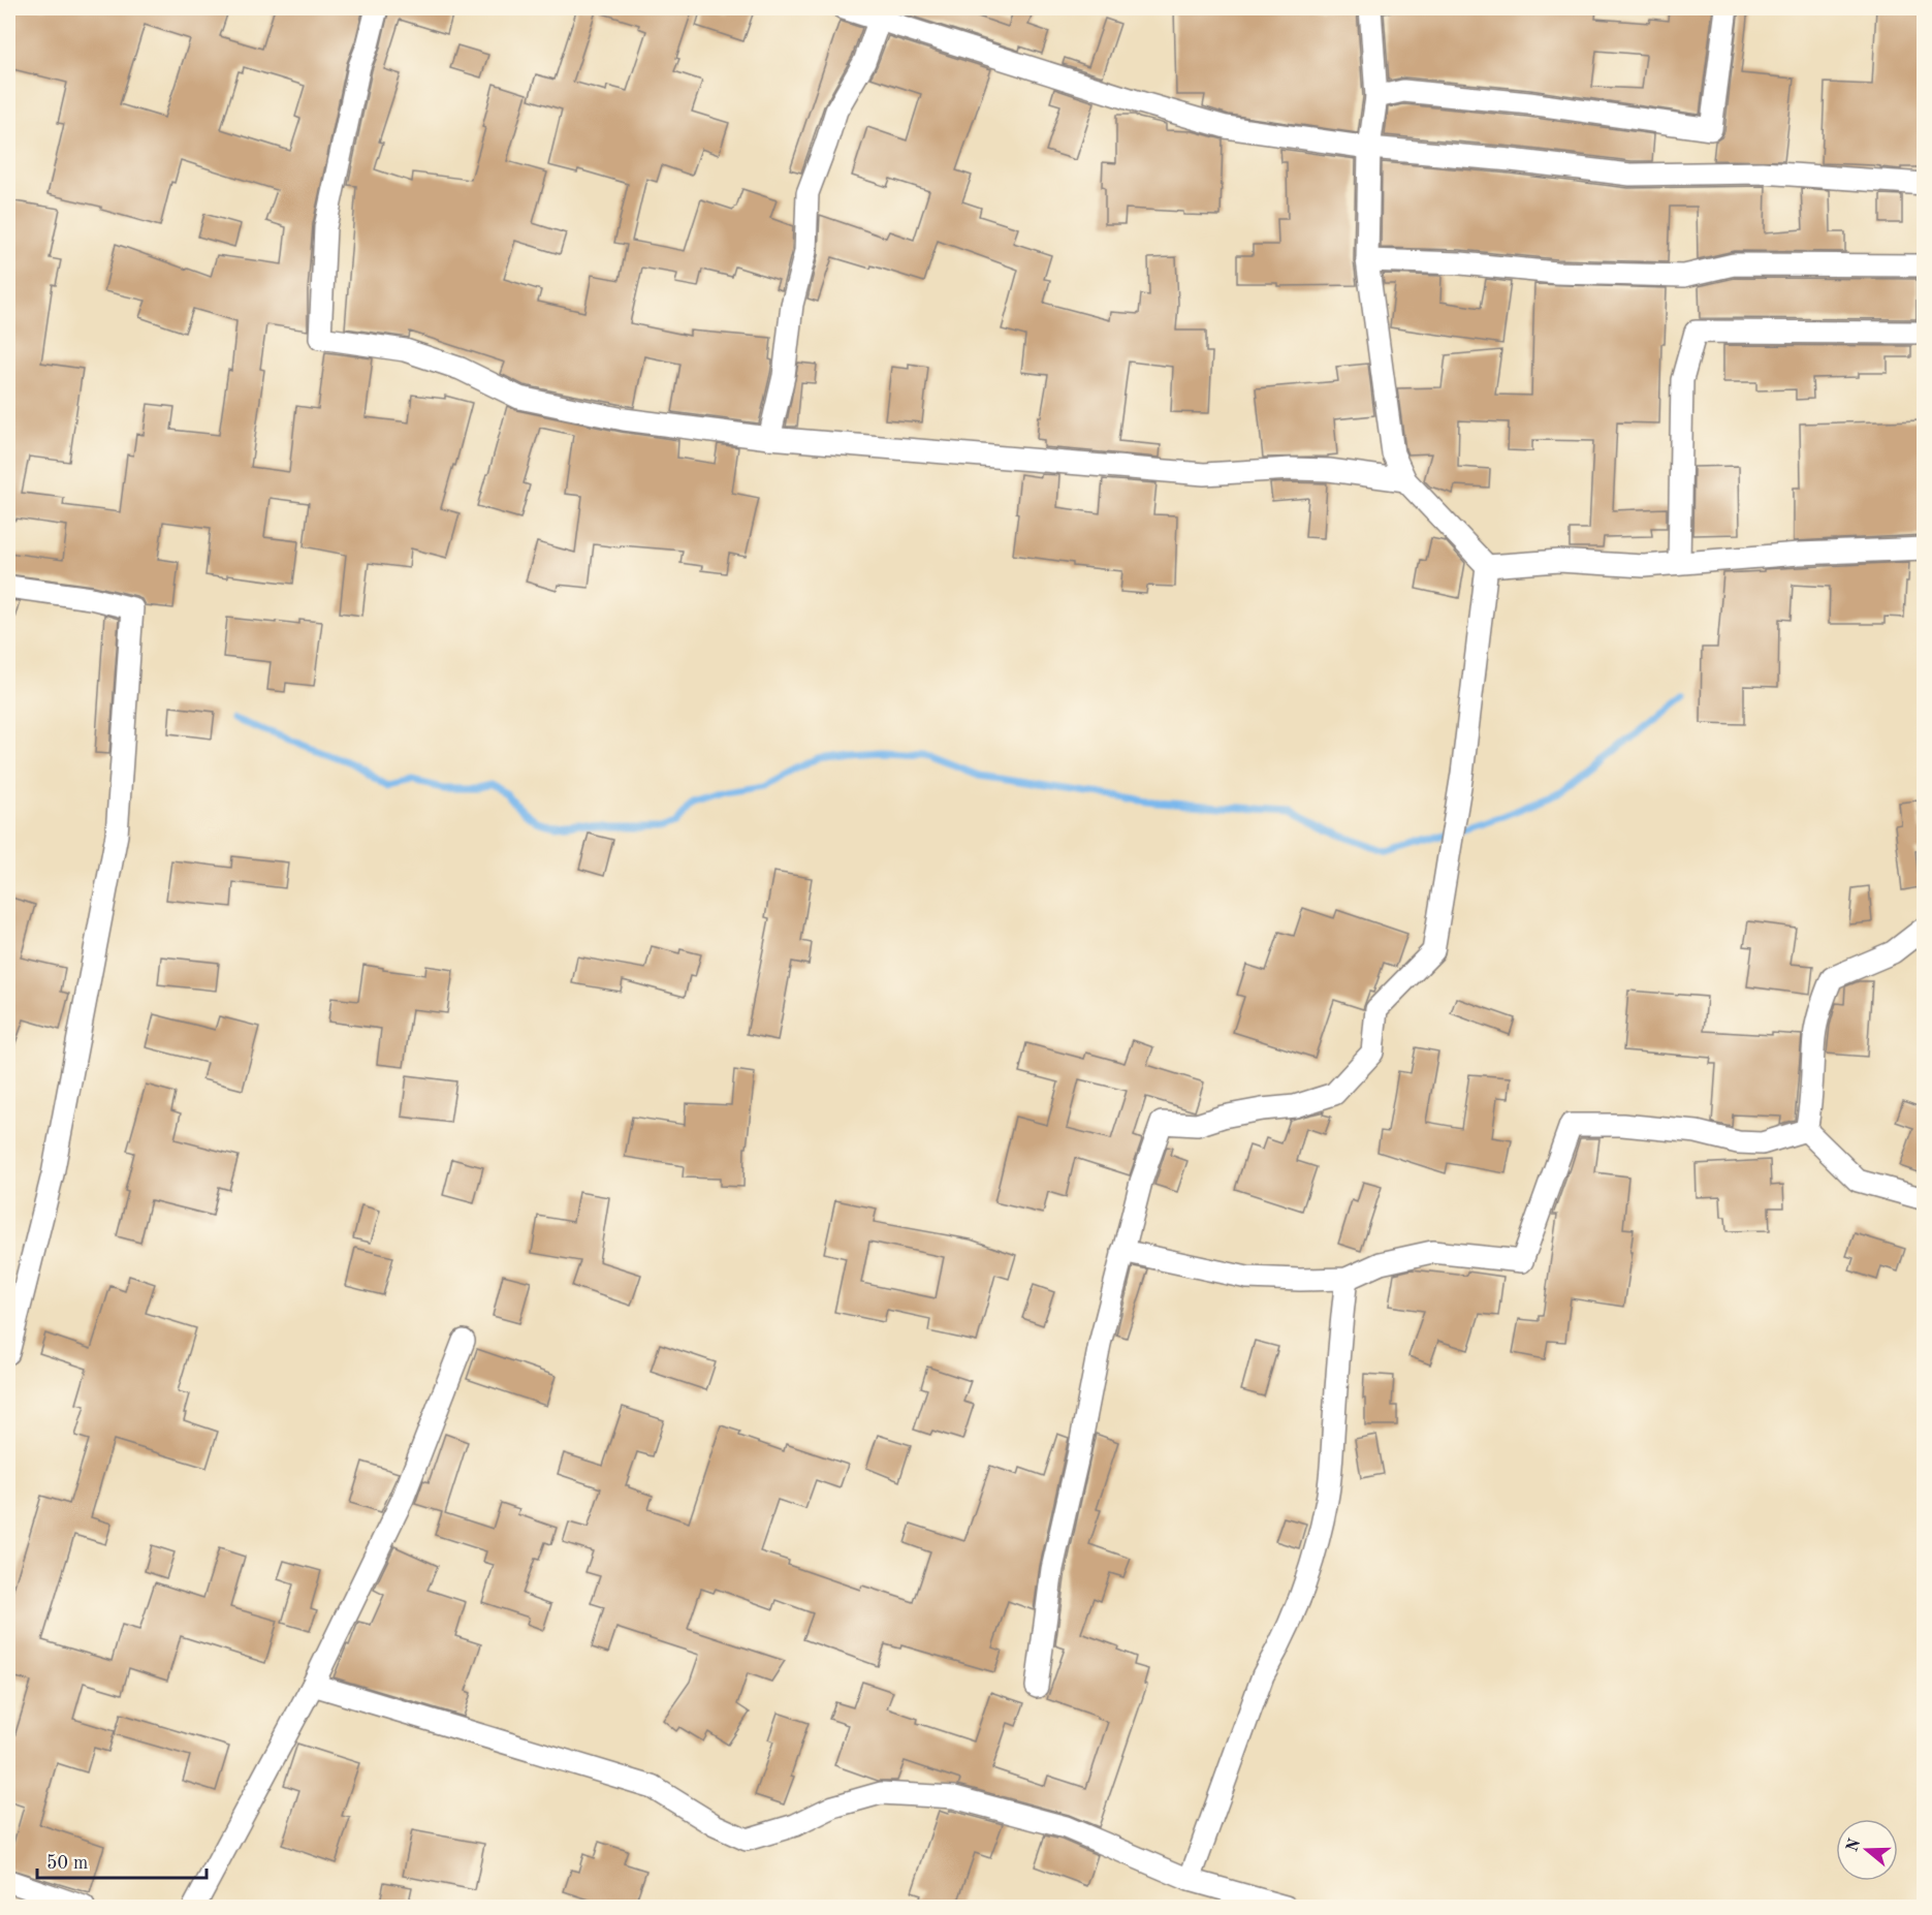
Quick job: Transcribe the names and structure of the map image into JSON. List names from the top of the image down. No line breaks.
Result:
{"scale_bar":"50 m","north":"left"}
